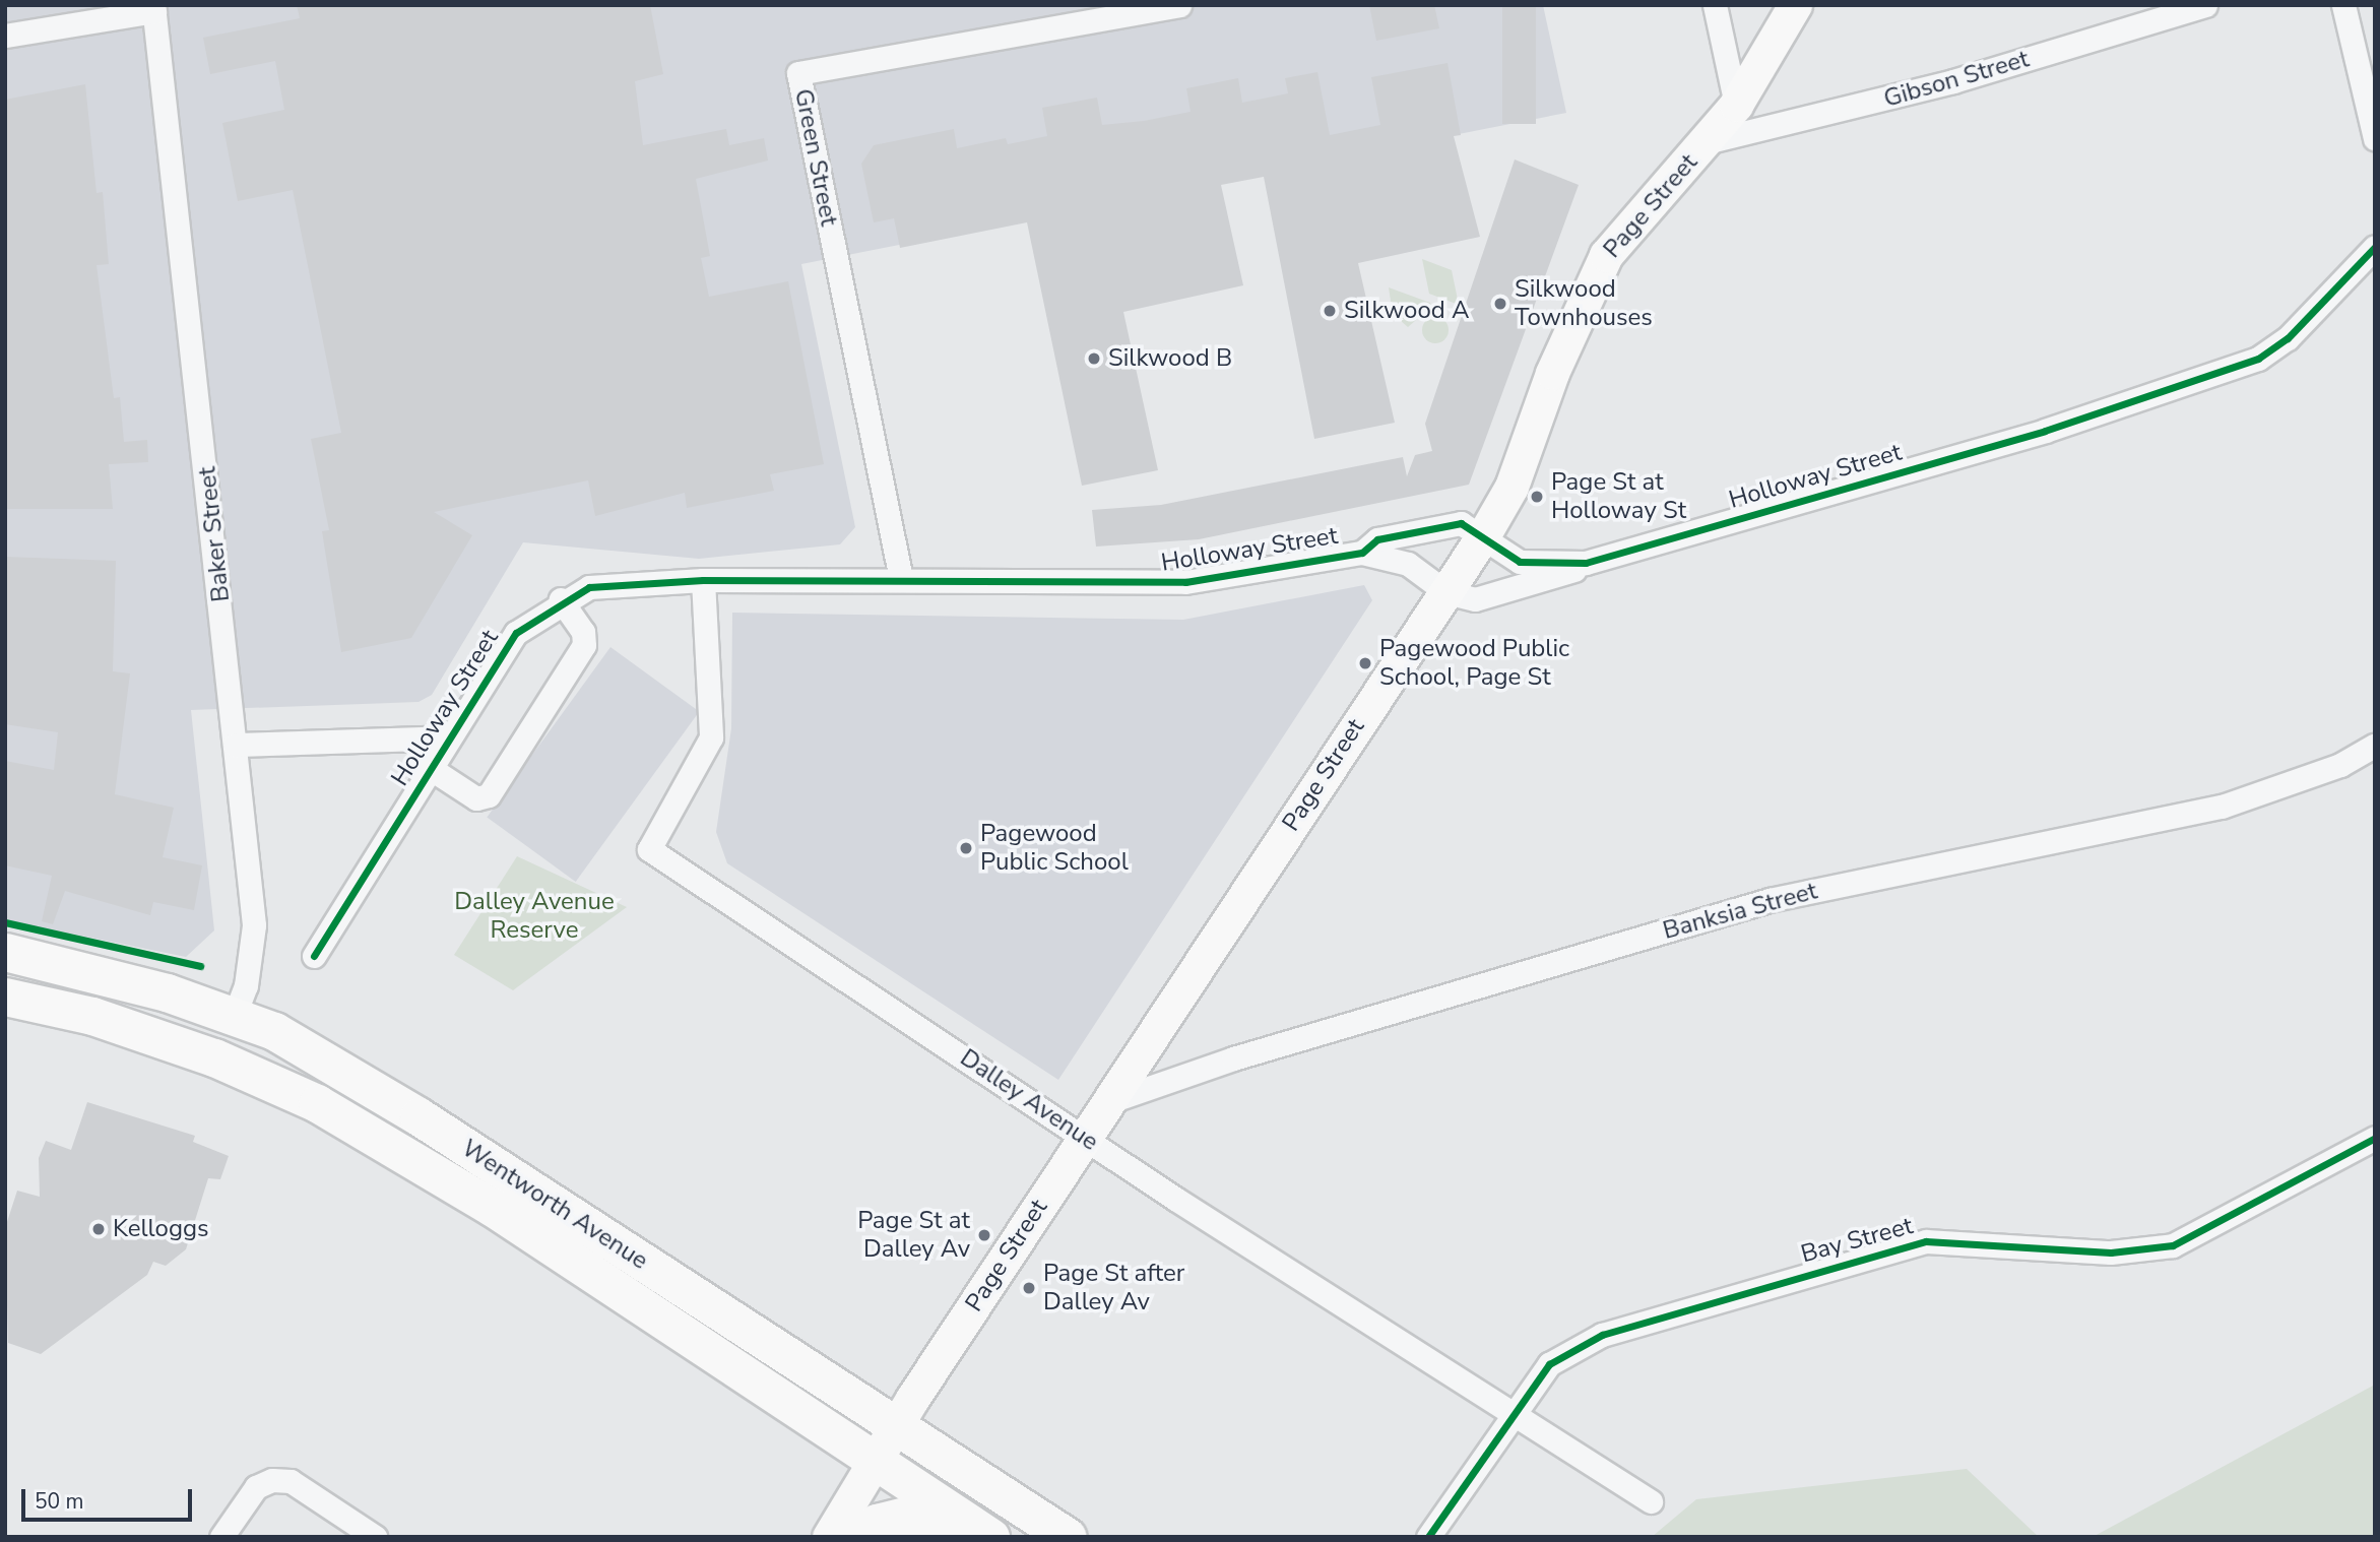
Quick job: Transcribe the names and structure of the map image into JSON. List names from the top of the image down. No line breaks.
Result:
{"streets":{"main road":["Page Street","Baker Street","Wentworth Avenue"],"street":["Gibson Street","Green Street","Holloway Street","Banksia Street","Dalley Avenue","Bay Street"]},"crossings":[["Gibson Street","Page Street"],["Green Street","Holloway Street"],["Page Street","Holloway Street"],["Page Street","Banksia Street"],["Page Street","Dalley Avenue"],["Page Street","Wentworth Avenue"],["Holloway Street","Baker Street"],["Holloway Street","Dalley Avenue"],["Baker Street","Wentworth Avenue"],["Dalley Avenue","Bay Street"]],"parks":["Dalley Avenue Reserve"],"places":["Silkwood Townhouses","Silkwood A","Silkwood B","Page St at Holloway St","Pagewood Public School, Page St","Pagewood Public School","Kelloggs","Page St at Dalley Av","Page St after Dalley Av"],"scale_bar":"50 m"}
